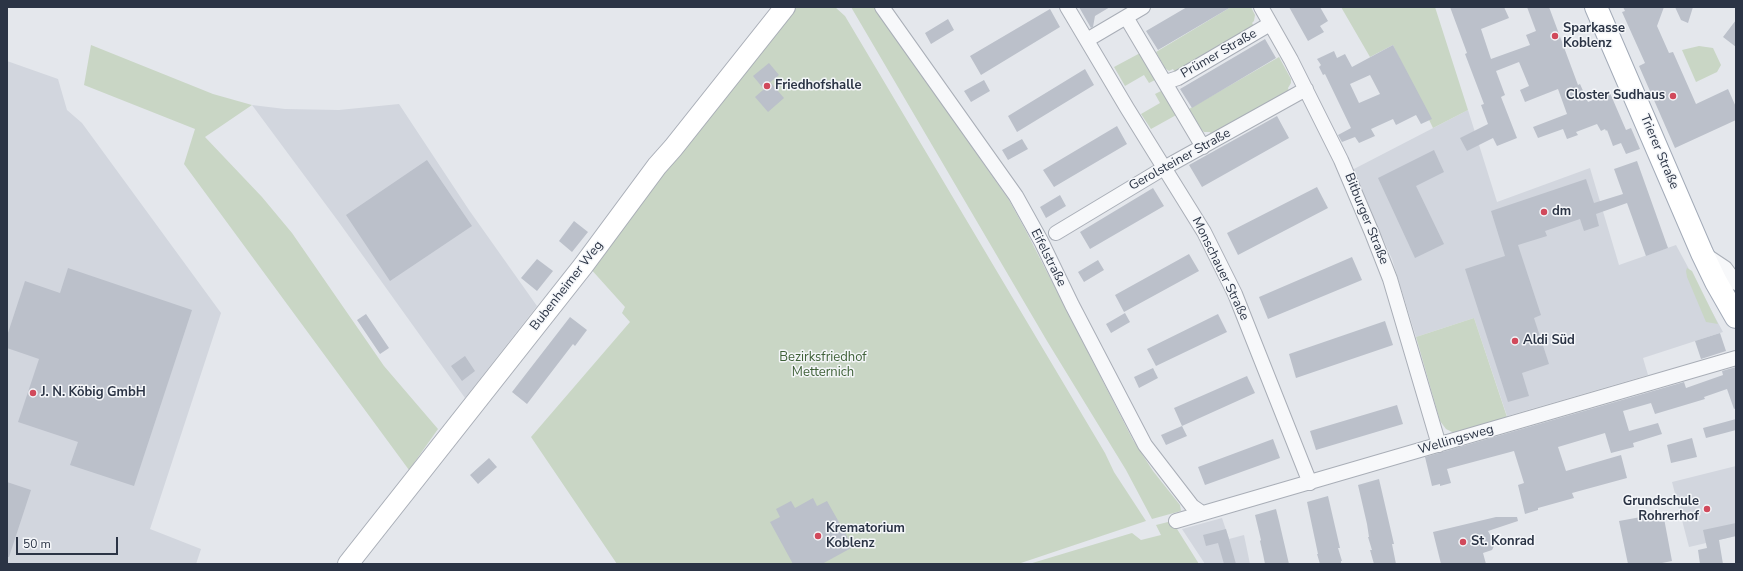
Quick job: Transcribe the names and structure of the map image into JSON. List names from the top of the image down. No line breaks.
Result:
{"streets":{"main road":["Trierer Straße"],"street":["Prümer Straße","Gerolsteiner Straße","Bitburger Straße","Eifelstraße","Monschauer Straße","Bubenheimer Weg","Wellingsweg"]},"crossings":[["Prümer Straße","Gerolsteiner Straße"],["Prümer Straße","Bitburger Straße"],["Gerolsteiner Straße","Bitburger Straße"],["Gerolsteiner Straße","Monschauer Straße"],["Bitburger Straße","Wellingsweg"],["Eifelstraße","Wellingsweg"],["Monschauer Straße","Wellingsweg"]],"parks":["Bezirksfriedhof Metternich"],"places":["Sparkasse Koblenz","Friedhofshalle","Closter Sudhaus","dm","Aldi Süd","J. N. Köbig GmbH","Grundschule Rohrerhof","Krematorium Koblenz","St. Konrad"],"scale_bar":"50 m"}
